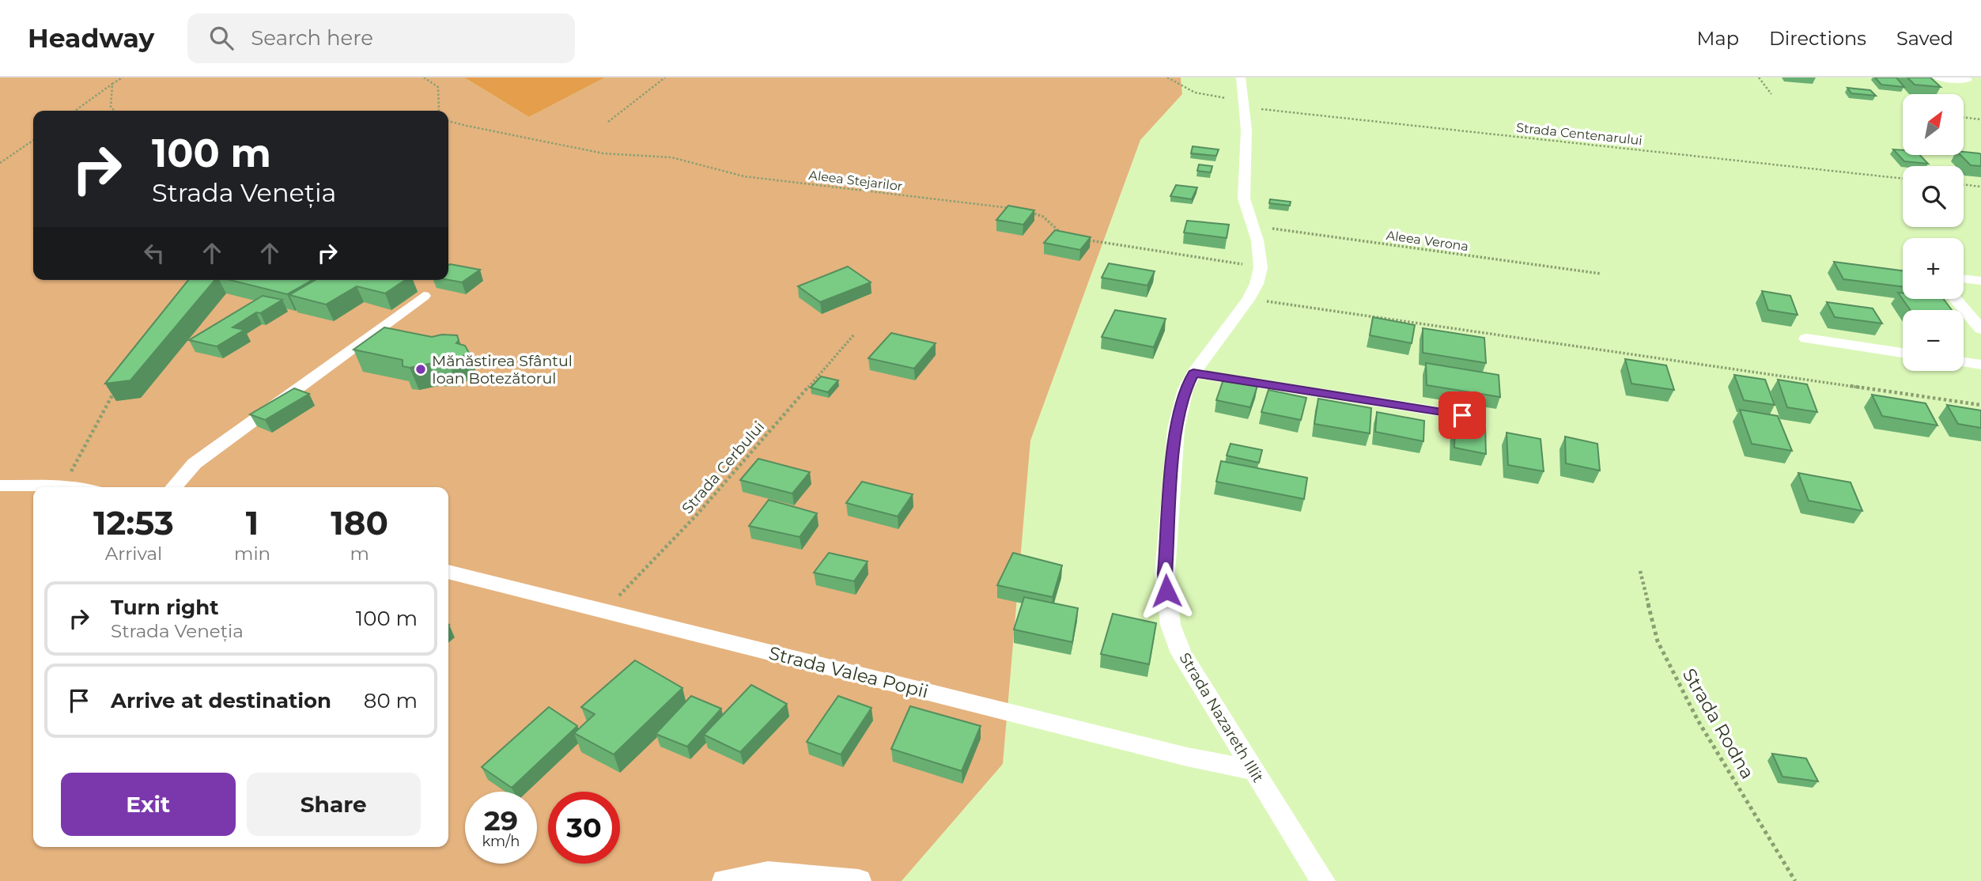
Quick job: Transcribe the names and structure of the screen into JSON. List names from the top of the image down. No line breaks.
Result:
{"streets":{"street":["Strada Valea Popii","Strada Nazareth Illit"],"path":["Strada Centenarului","Aleea Stejarilor","Aleea Verona","Strada Cerbului","Strada Rodna"]},"crossings":[["Strada Cerbului","Strada Valea Popii"],["Strada Valea Popii","Strada Nazareth Illit"]],"places":["Mănăstirea Sfântul Ioan Botezătorul"],"north":"top right","page":{"header":"Headway","search":"Search here","nav":["Map","Directions","Saved"],"map_buttons":["+","−"],"turn":["100 m","Strada Veneția"],"eta":["12:53","Arrival","1","min","180","m"],"list":[{"name":"Turn right","note":"Strada Veneția","value":"100 m"},{"name":"Arrive at destination","value":"80 m"}],"buttons":["Exit","Share"],"speed":"29 km/h","limit":"30"}}
